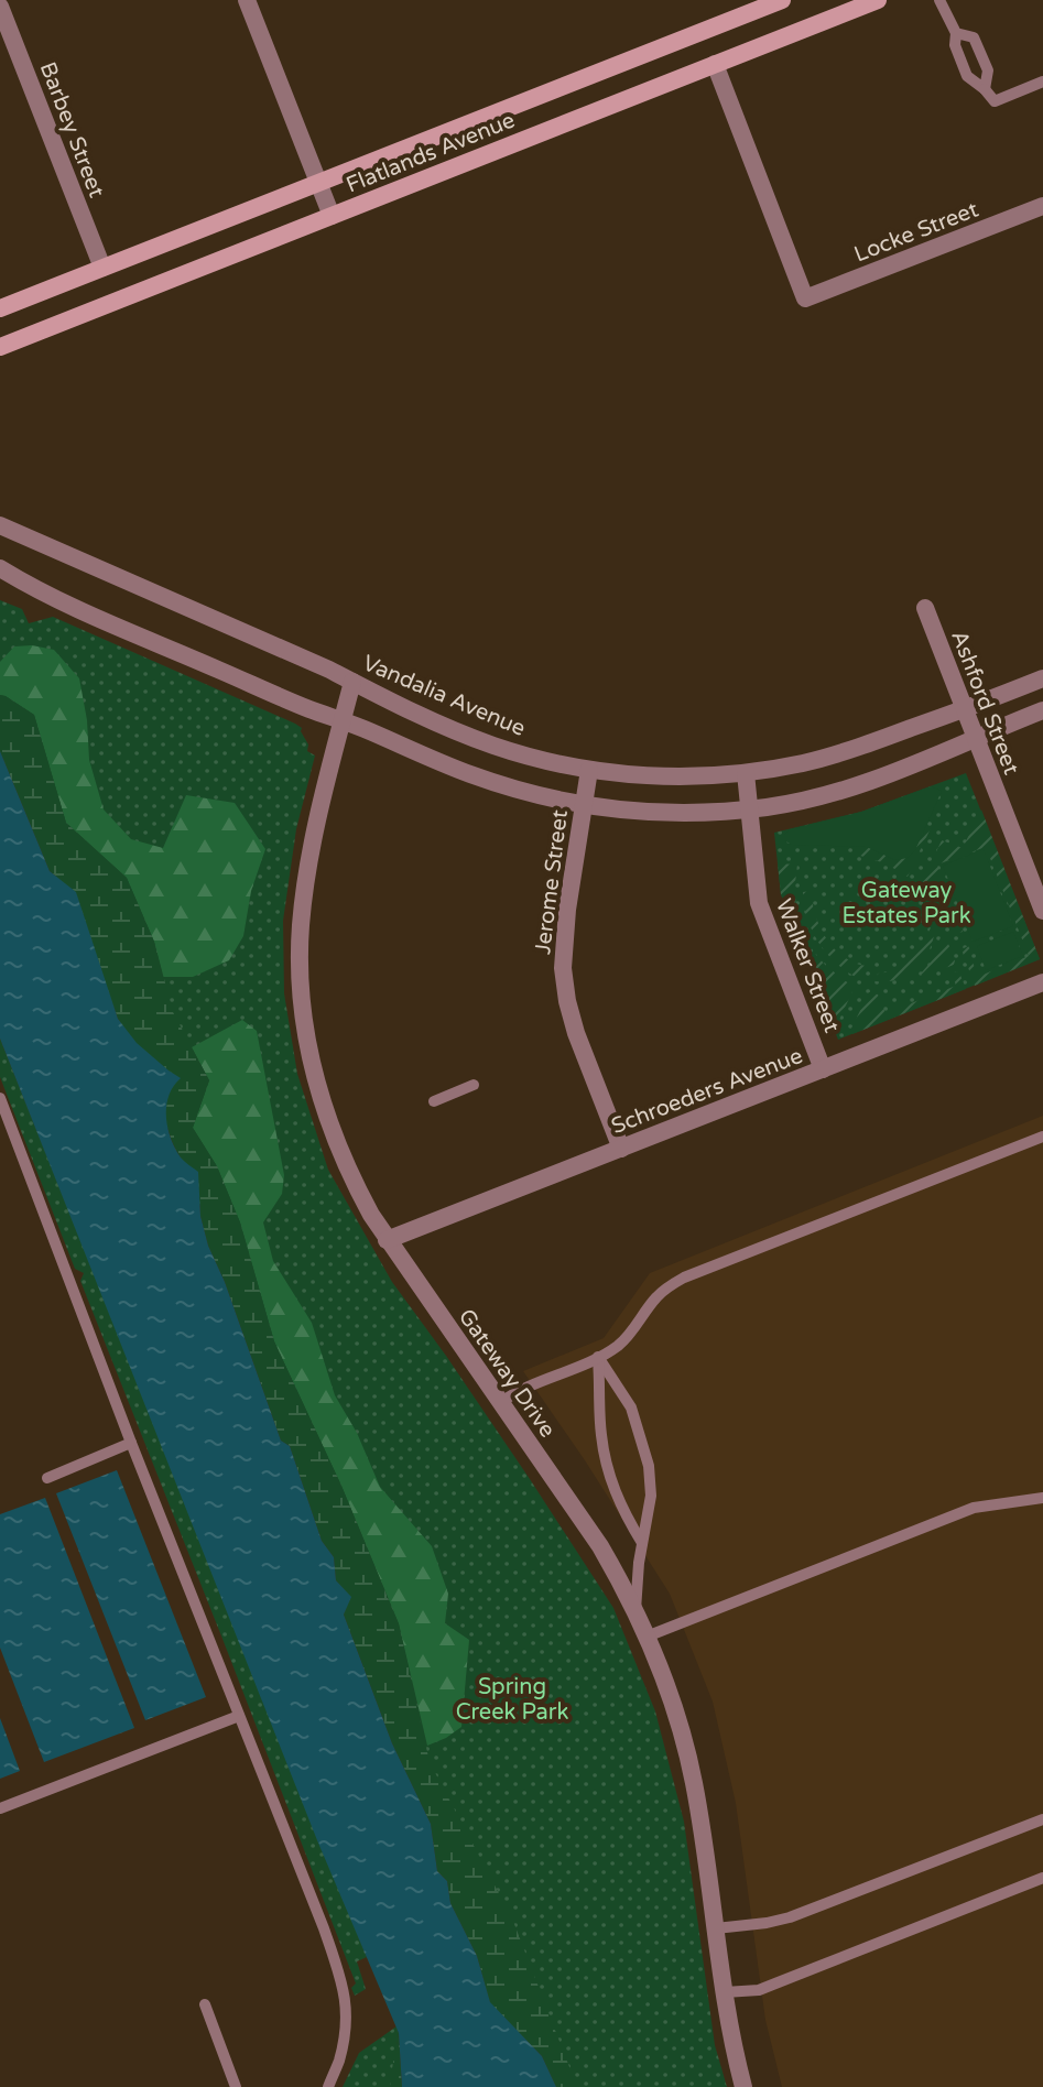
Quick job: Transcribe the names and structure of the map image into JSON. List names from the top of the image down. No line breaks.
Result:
{"streets":{"main road":["Flatlands Avenue"],"street":["Barbey Street","Locke Street","Vandalia Avenue","Ashford Street","Jerome Street","Walker Street","Schroeders Avenue","Gateway Drive"]},"crossings":[["Barbey Street","Flatlands Avenue"],["Flatlands Avenue","Locke Street"],["Vandalia Avenue","Ashford Street"],["Vandalia Avenue","Jerome Street"],["Vandalia Avenue","Walker Street"],["Vandalia Avenue","Gateway Drive"],["Jerome Street","Schroeders Avenue"],["Walker Street","Schroeders Avenue"],["Schroeders Avenue","Gateway Drive"]],"parks":["Gateway Estates Park","Spring Creek Park"]}
